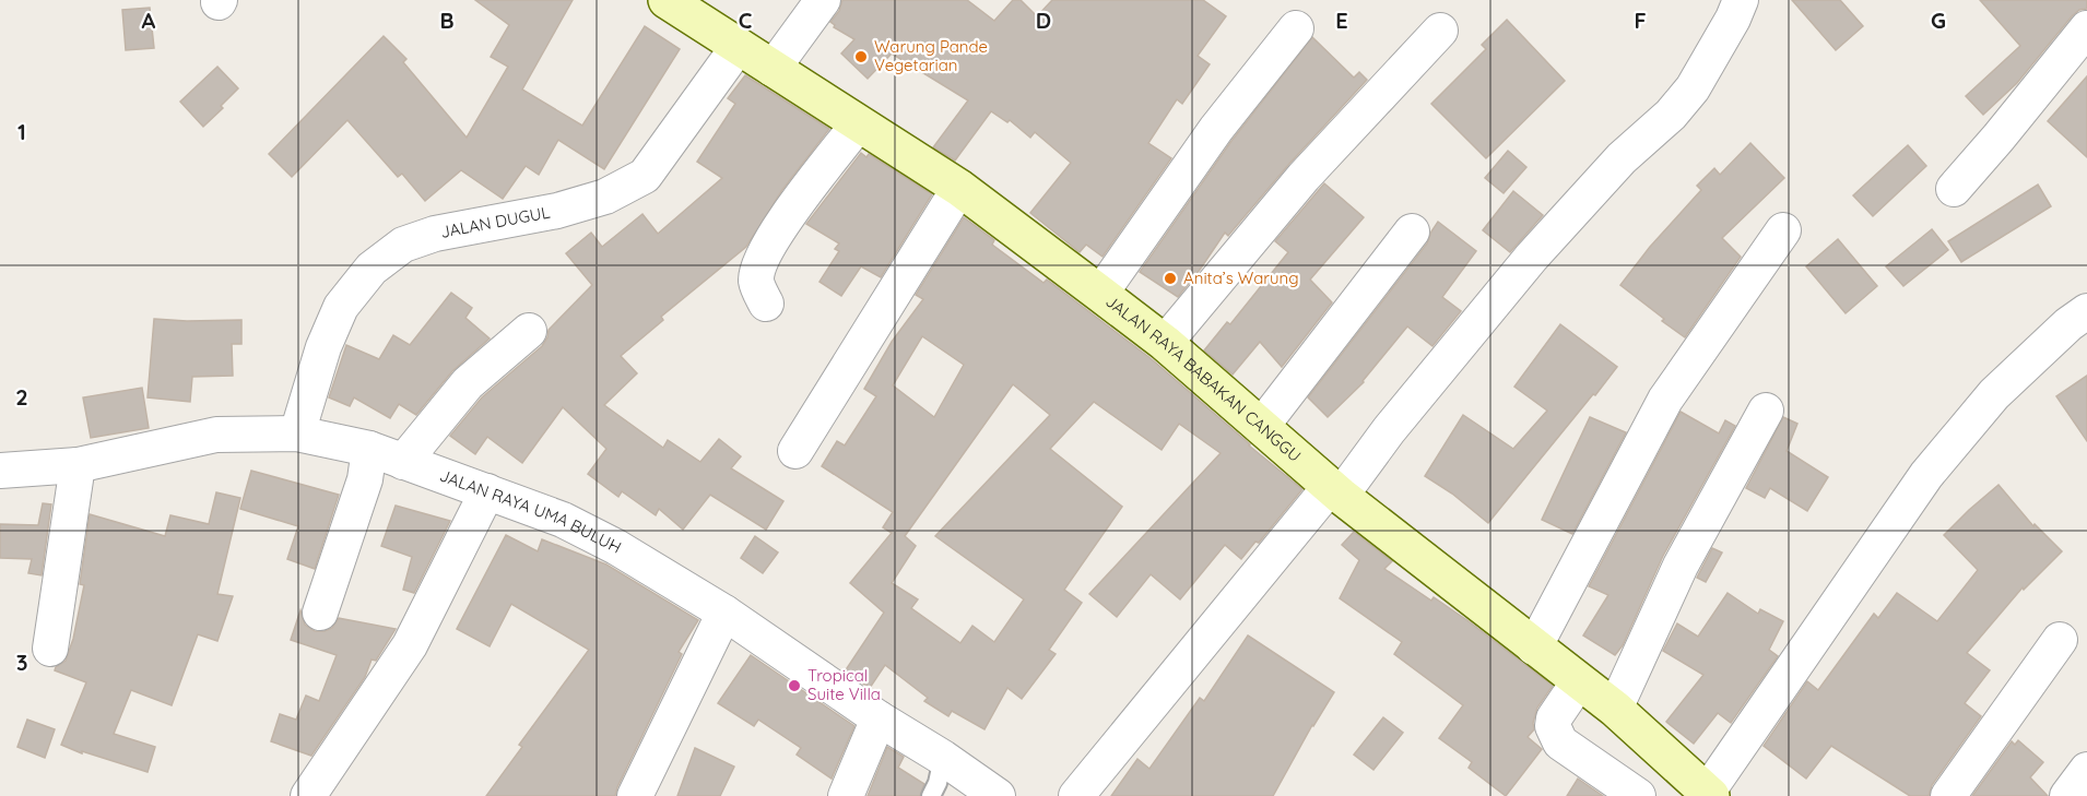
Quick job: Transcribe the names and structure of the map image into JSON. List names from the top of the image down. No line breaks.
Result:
{"streets":{"street":["JALAN DUGUL","JALAN RAYA BABAKAN CANGGU","JALAN RAYA UMA BULUH"]},"crossings":[["JALAN DUGUL","JALAN RAYA BABAKAN CANGGU"],["JALAN DUGUL","JALAN RAYA UMA BULUH"]],"places":["Warung Pande Vegetarian","Anita’s Warung","Tropical Suite Villa"],"grid":{"columns":["A","B","C","D","E","F","G"],"rows":["1","2","3"]}}
